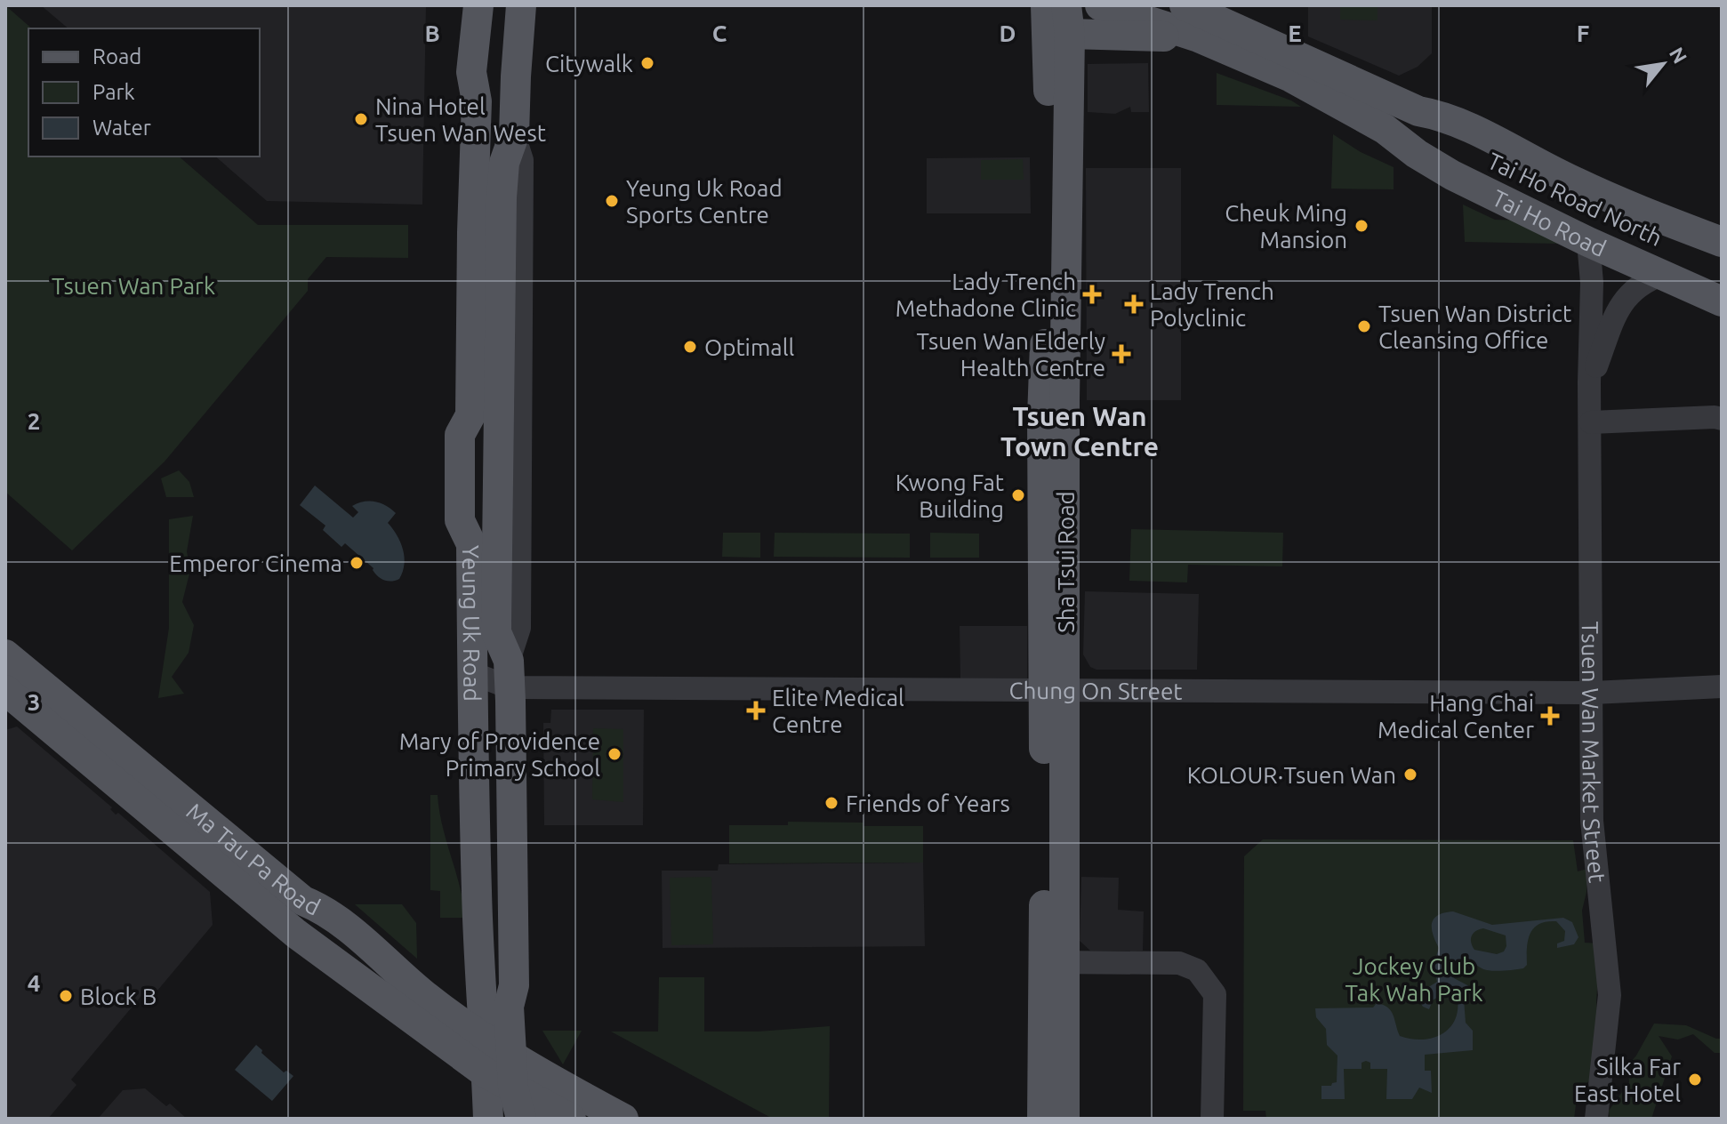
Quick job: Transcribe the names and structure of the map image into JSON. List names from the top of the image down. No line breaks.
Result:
{"streets":{"main road":["Tai Ho Road North","Tai Ho Road","Sha Tsui Road","Yeung Uk Road","Ma Tau Pa Road"],"street":["Chung On Street","Tsuen Wan Market Street"]},"crossings":[["Tai Ho Road North","Tai Ho Road"],["Tai Ho Road","Tsuen Wan Market Street"],["Sha Tsui Road","Chung On Street"],["Yeung Uk Road","Chung On Street"],["Yeung Uk Road","Ma Tau Pa Road"],["Chung On Street","Tsuen Wan Market Street"]],"districts":["Tsuen Wan Town Centre"],"parks":["Tsuen Wan Park","Jockey Club Tak Wah Park"],"places":{"other":["Citywalk","Nina Hotel Tsuen Wan West","Yeung Uk Road Sports Centre","Cheuk Ming Mansion","Tsuen Wan District Cleansing Office","Optimall","Kwong Fat Building","Emperor Cinema","Mary of Providence Primary School","KOLOUR‧Tsuen Wan","Friends of Years","Block B","Silka Far East Hotel"],"health":["Lady Trench Methadone Clinic","Lady Trench Polyclinic","Tsuen Wan Elderly Health Centre","Elite Medical Centre","Hang Chai Medical Center"]},"legend":["Road","Park","Water"],"north":"top right","grid":{"columns":["B","C","D","E","F"],"rows":["2","3","4"]}}
